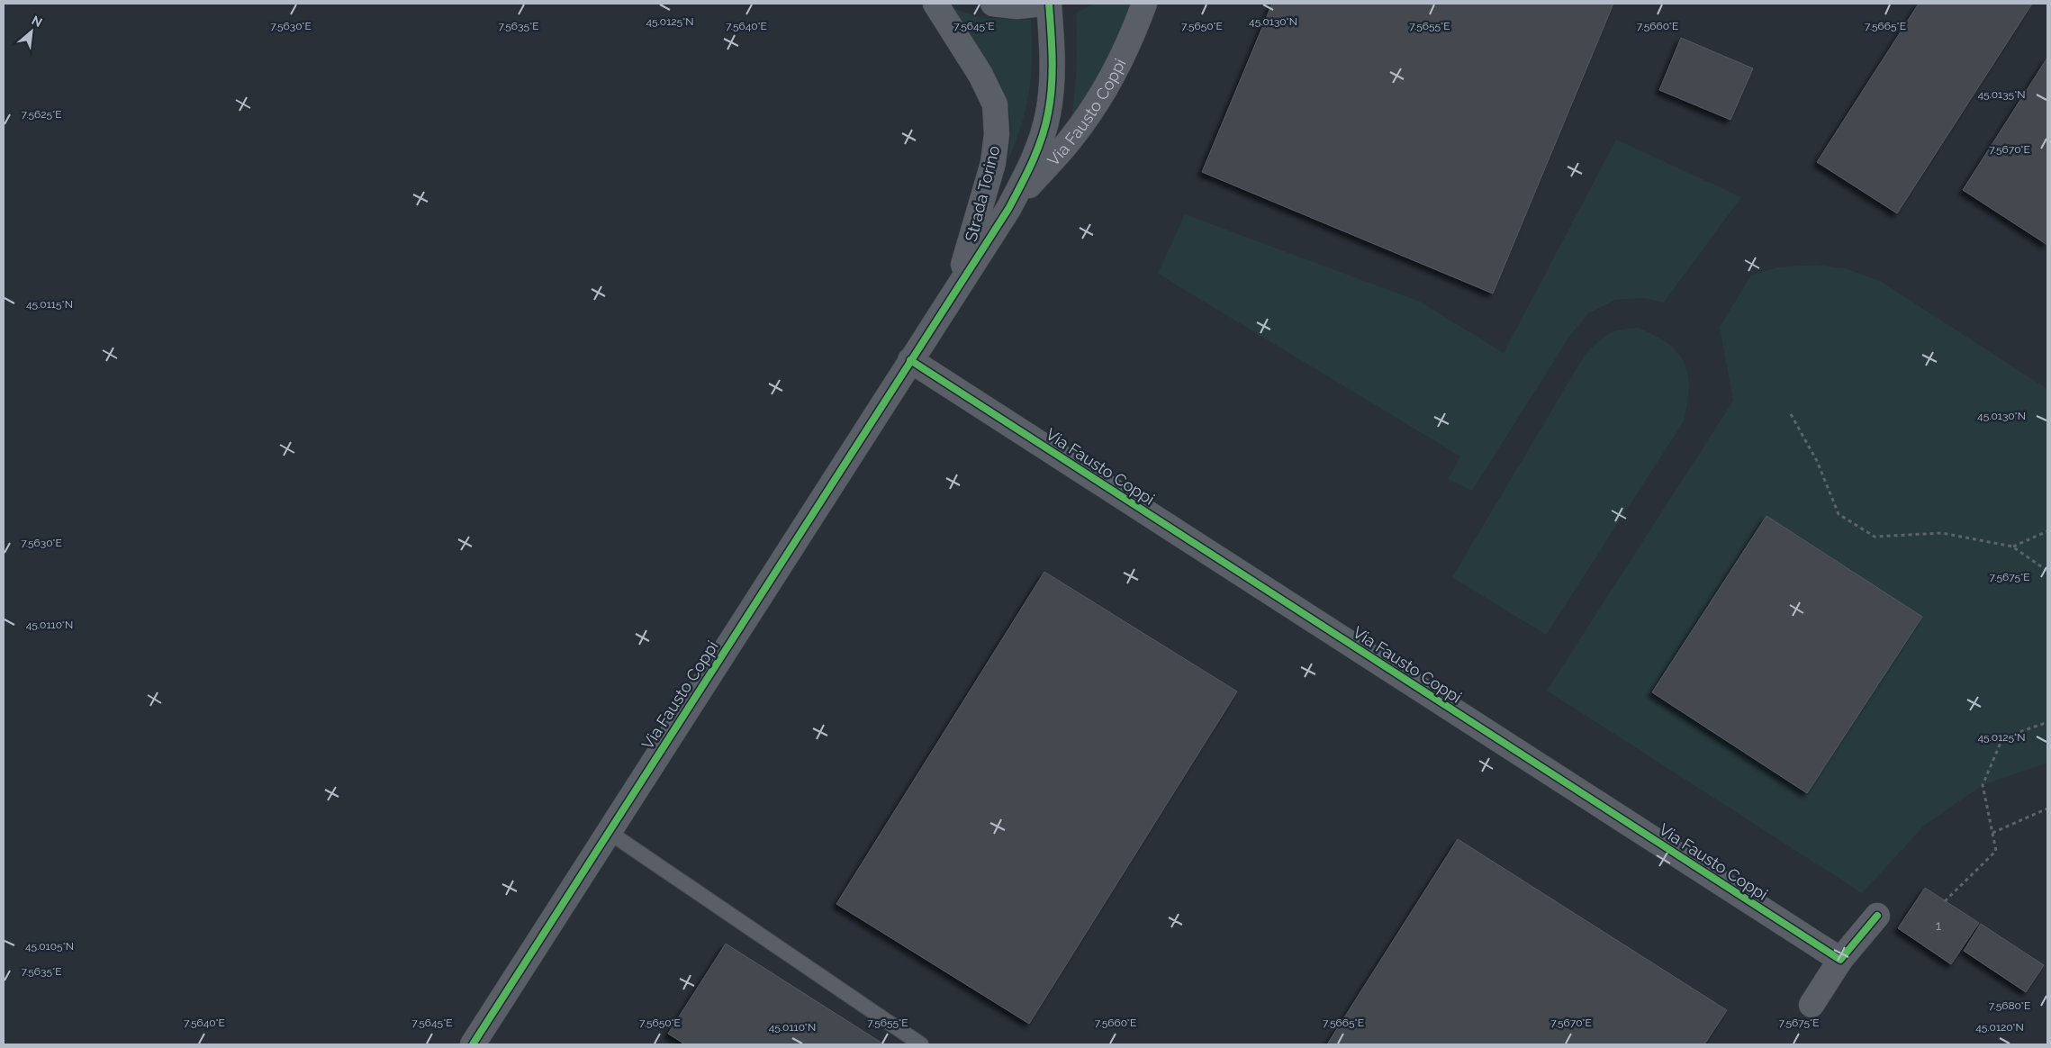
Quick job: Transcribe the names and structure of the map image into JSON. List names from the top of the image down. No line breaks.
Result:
{"streets":{"street":["Via Fausto Coppi","Strada Torino"]},"crossings":[["Via Fausto Coppi","Strada Torino"]],"house_numbers":["1"],"north":"top right","coordinates":["45.0125°N","45.0130°N","7.5630°E","7.5635°E","7.5640°E","7.5645°E","7.5650°E","7.5660°E","7.5655°E","7.5665°E","45.0135°N","7.5625°E","7.5670°E","45.0115°N","7.5675°E","45.0110°N","45.0105°N","7.5680°E","45.0120°N"]}
